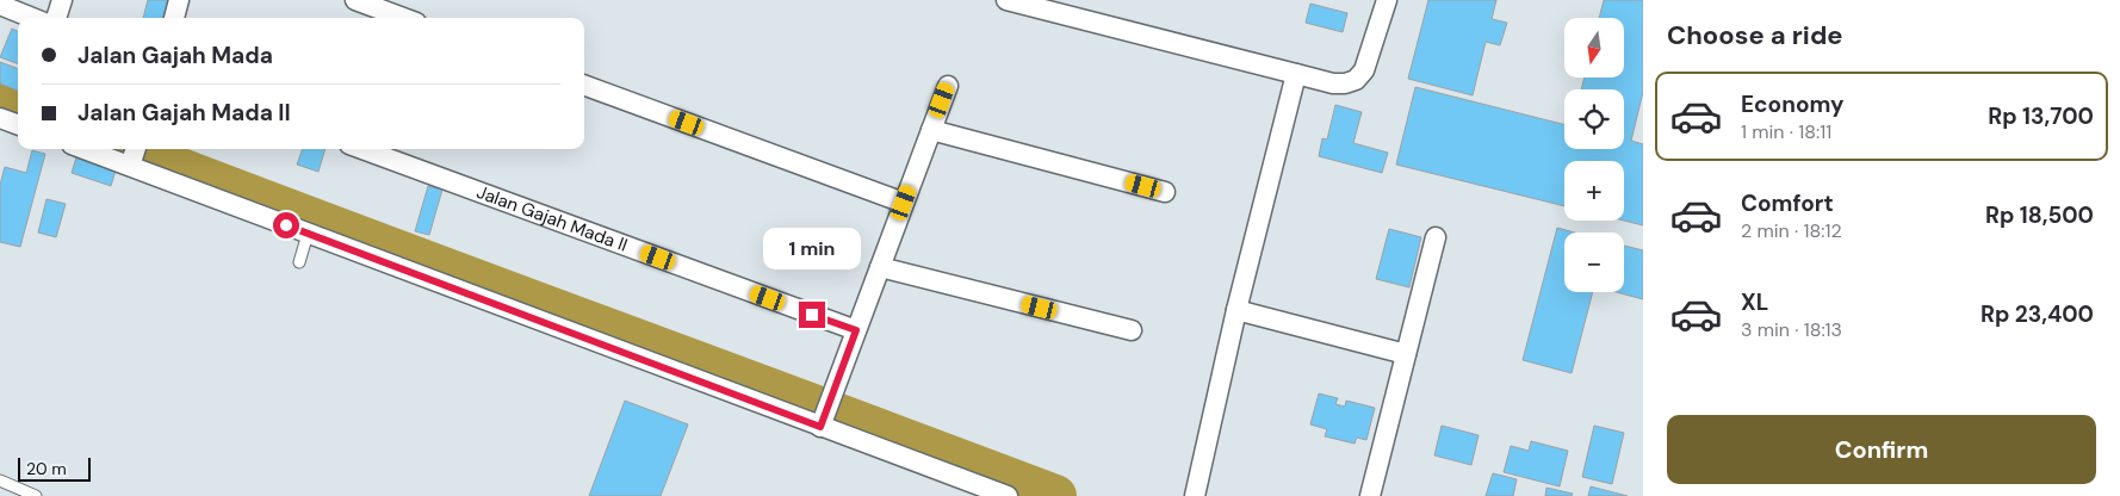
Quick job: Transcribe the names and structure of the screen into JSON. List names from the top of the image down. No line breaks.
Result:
{"streets":{"street":["Jalan Gajah Mada II"]},"scale_bar":"20 m","north":"bottom","page":{"heading":"Choose a ride","map_buttons":["+","−"],"banner":["Jalan Gajah Mada","Jalan Gajah Mada II"],"list":[{"name":"Economy","note":"1 min · 18:11","value":"Rp 13,700"},{"name":"Comfort","note":"2 min · 18:12","value":"Rp 18,500"},{"name":"XL","note":"3 min · 18:13","value":"Rp 23,400"}],"bubble":"1 min","buttons":"Confirm","scale":"20 m"}}
